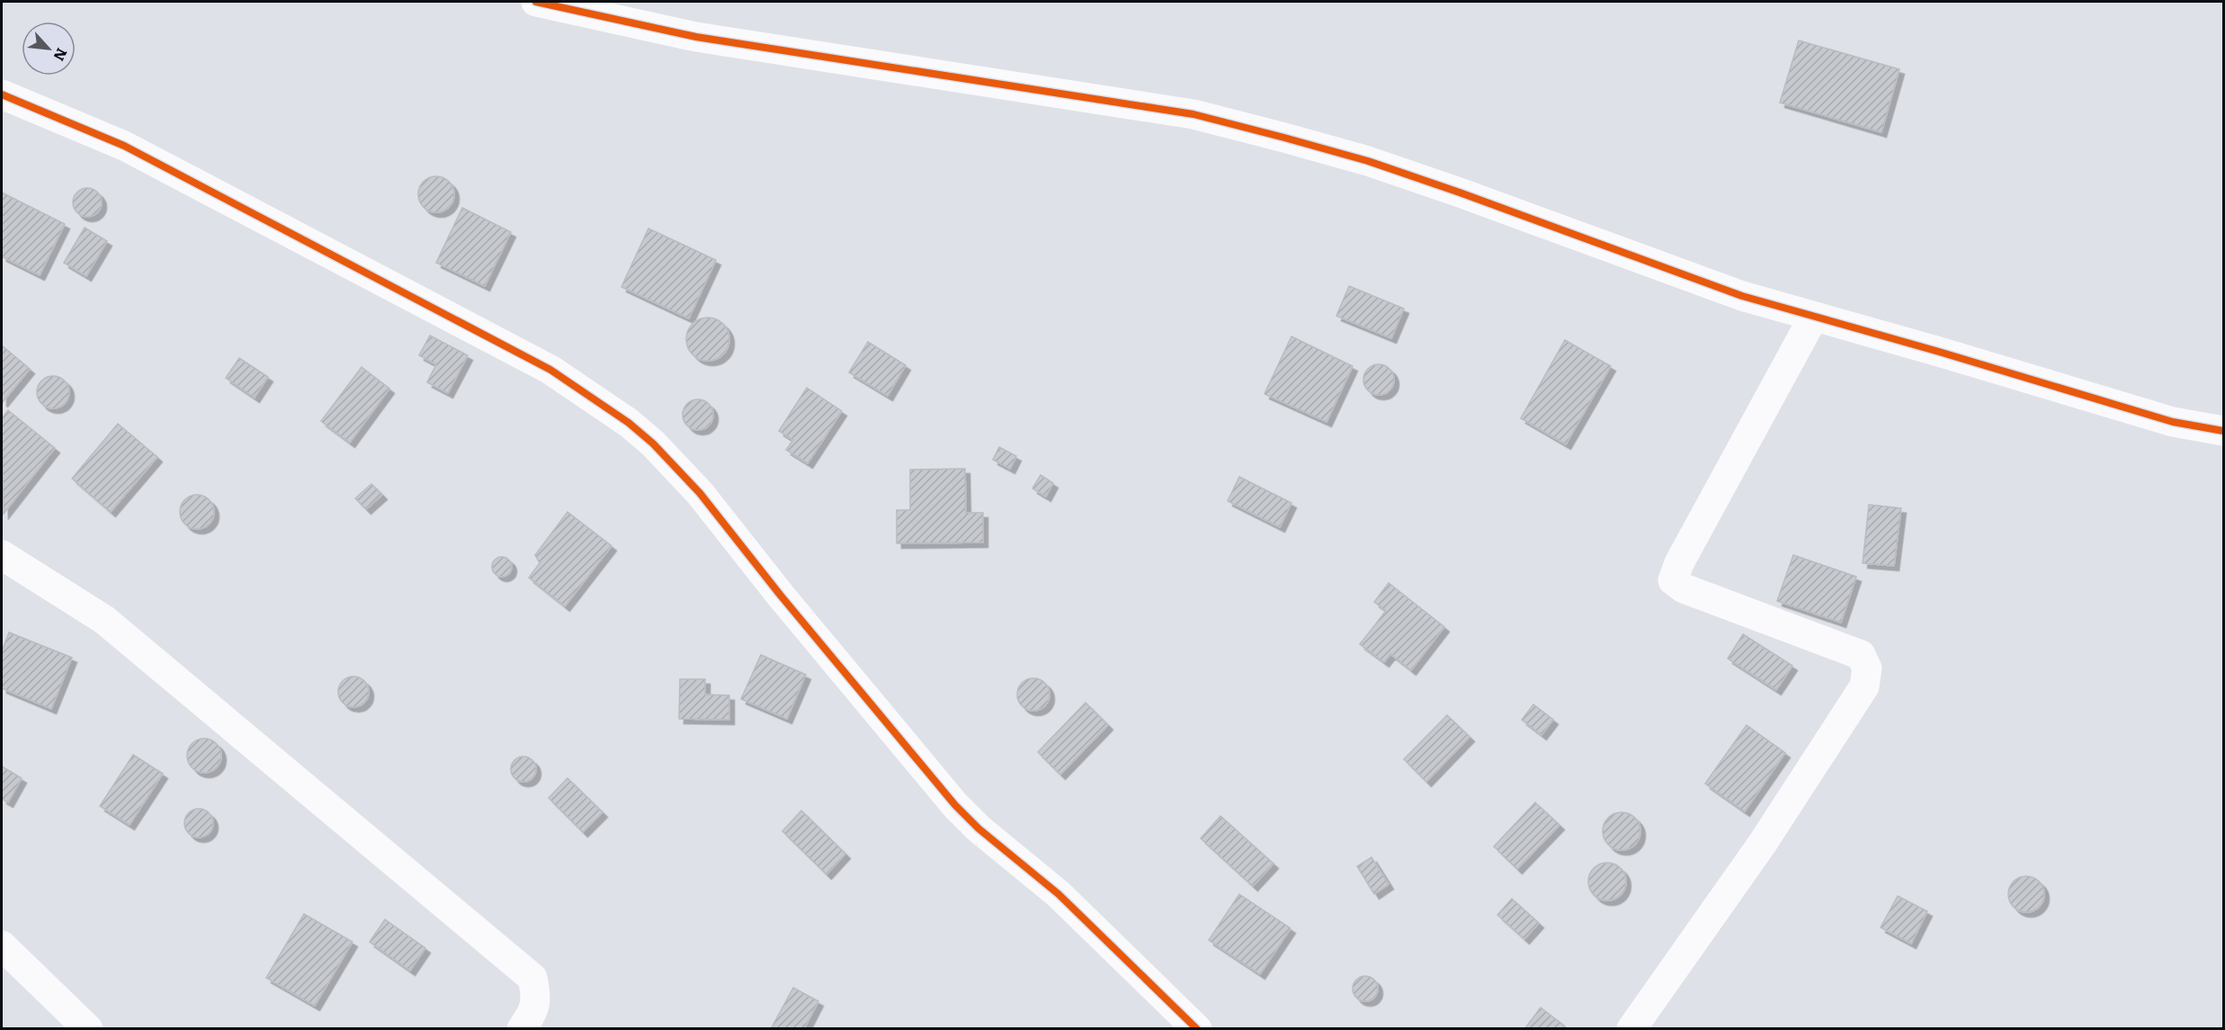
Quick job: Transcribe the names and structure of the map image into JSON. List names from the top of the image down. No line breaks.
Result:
{"north":"bottom right"}
